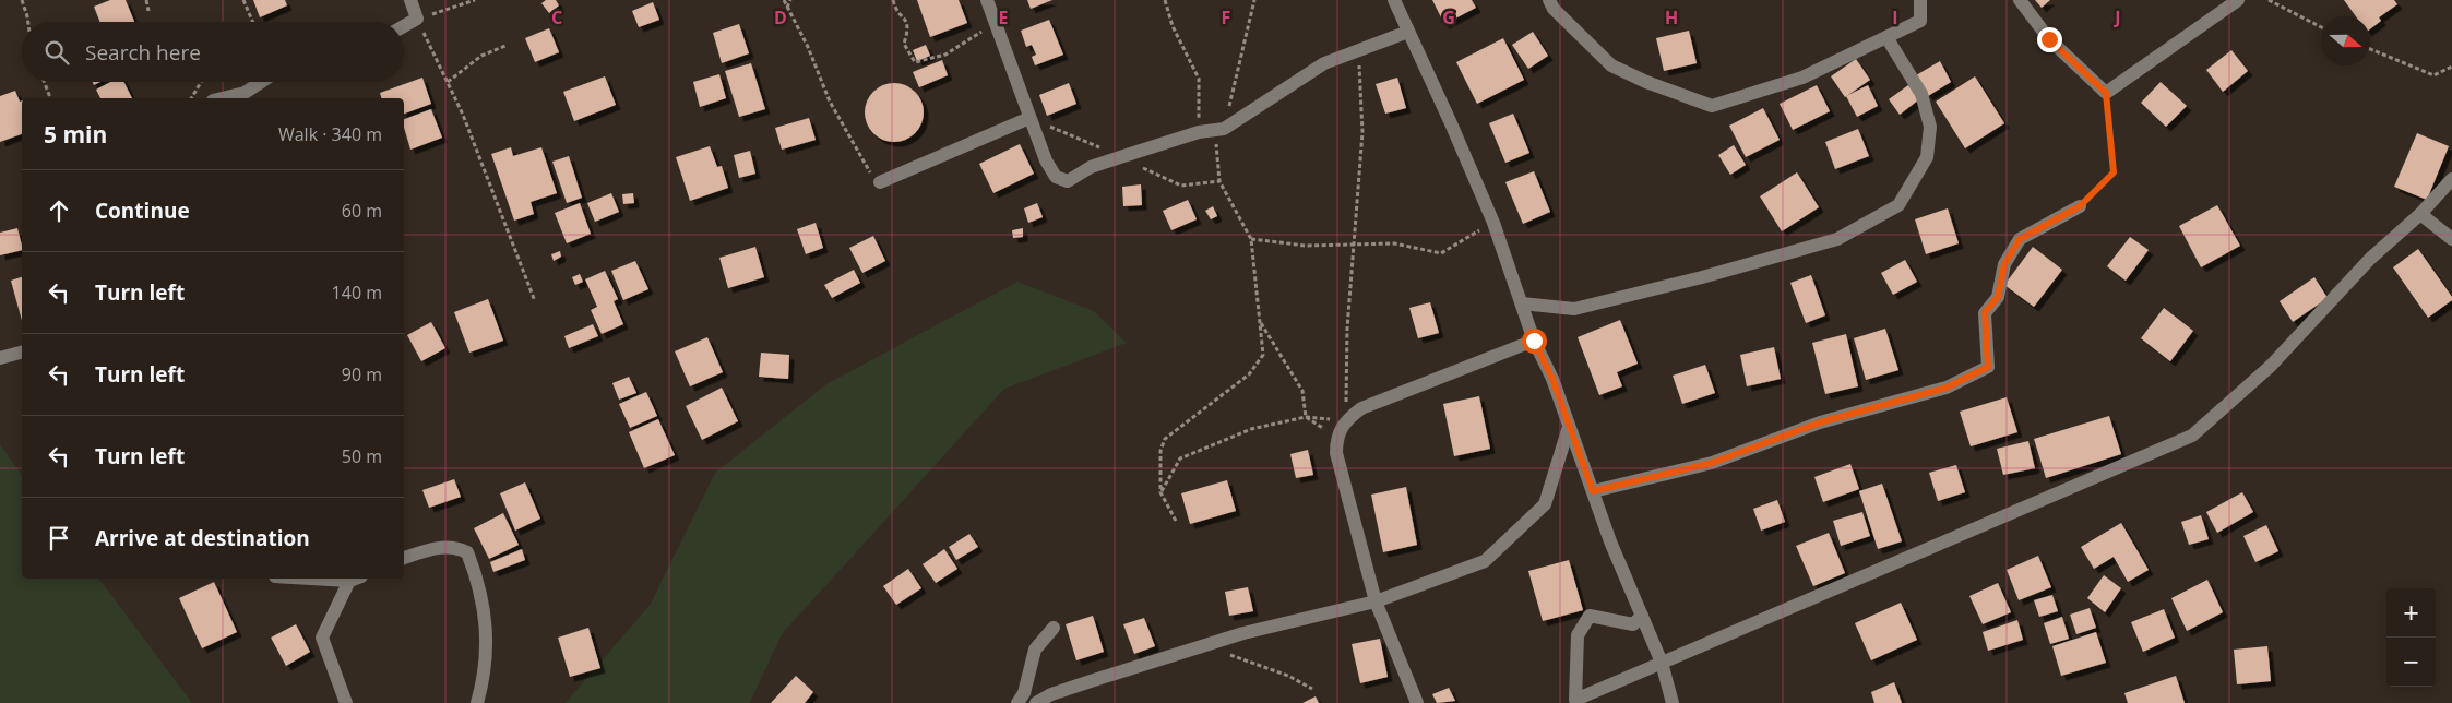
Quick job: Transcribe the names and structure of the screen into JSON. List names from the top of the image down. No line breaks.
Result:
{"north":"right","page":{"search":"Search here","heading":["5 min","Walk · 340 m"],"list":[["Continue","60 m"],["Turn left","140 m"],["Turn left","90 m"],["Turn left","50 m"],"Arrive at destination"],"map_buttons":["+","−"]},"grid":{"columns":["C","D","E","F","G","H","I","J"]}}
